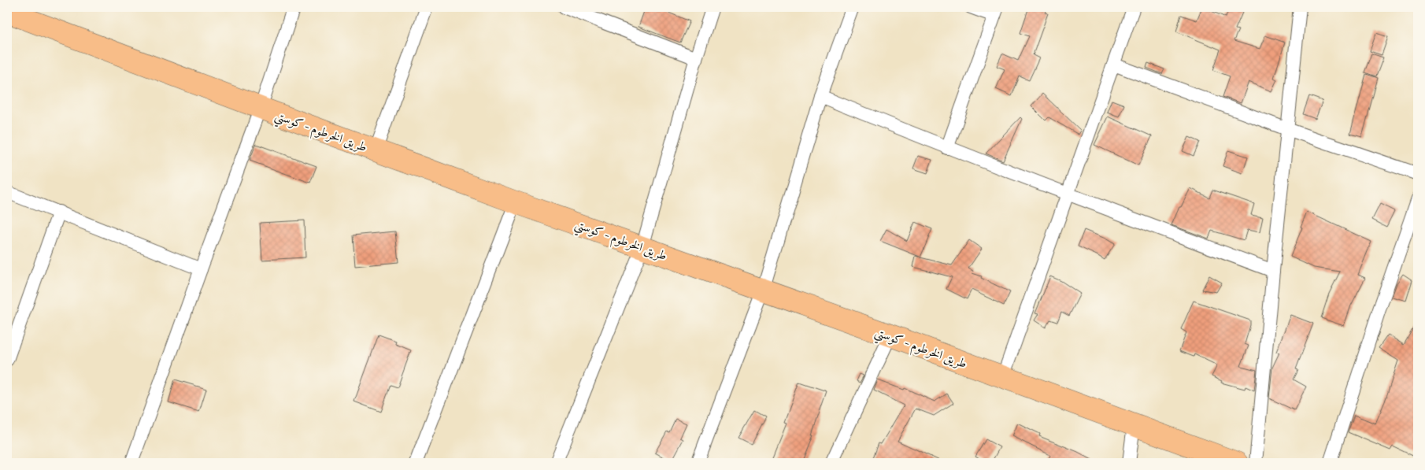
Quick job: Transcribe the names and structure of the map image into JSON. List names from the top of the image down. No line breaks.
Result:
{"streets":{"highway":["طريق الخرطوم - كوستي"]}}
